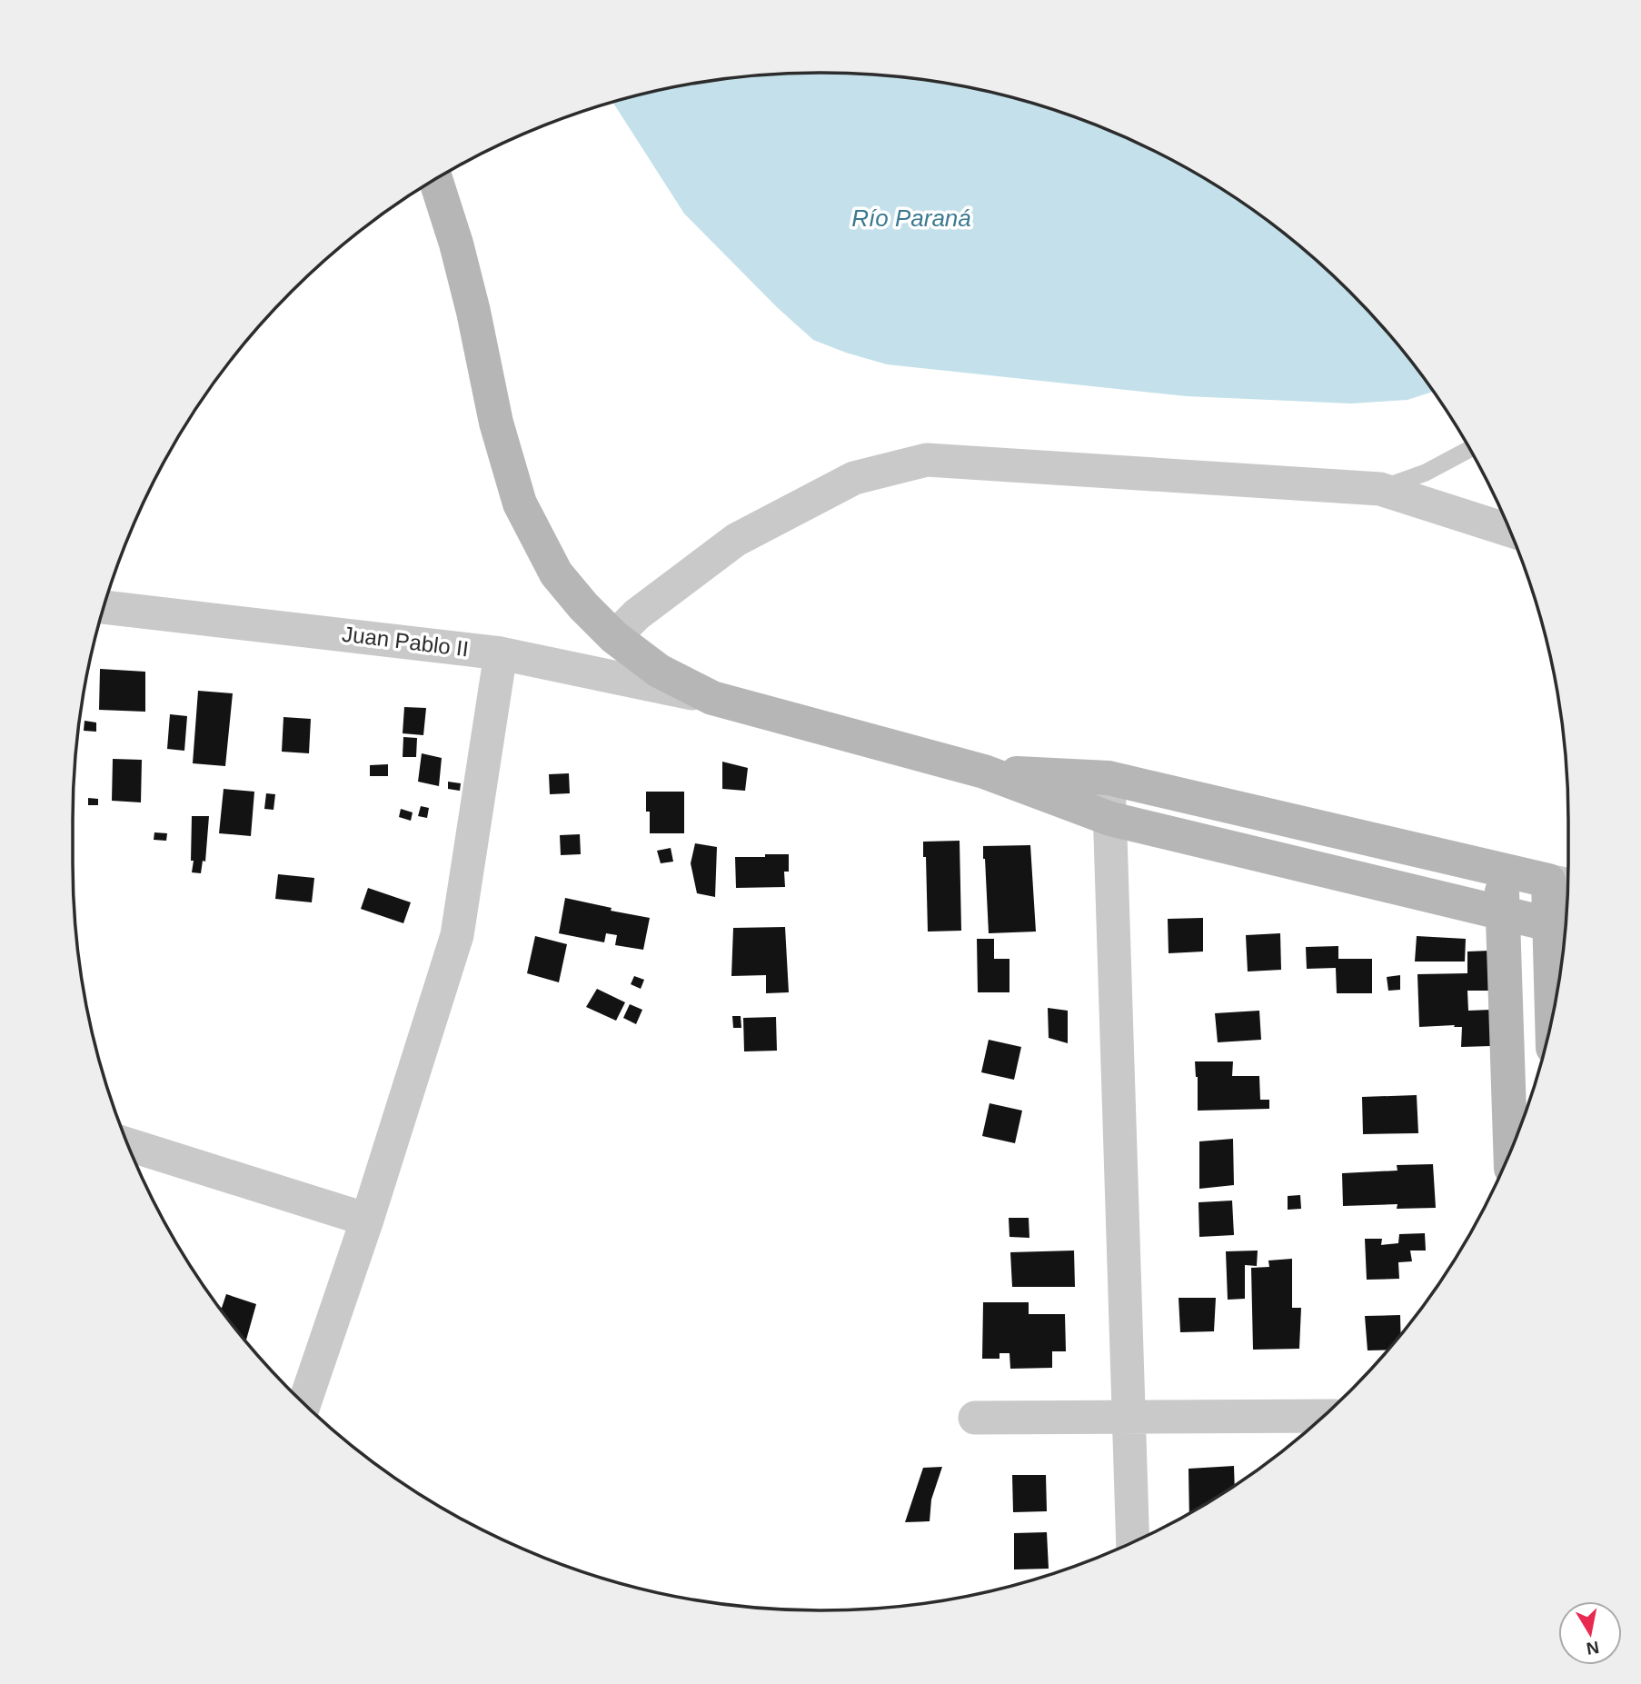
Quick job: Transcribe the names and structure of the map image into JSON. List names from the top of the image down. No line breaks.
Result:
{"streets":{"street":["Juan Pablo II"]},"water":["Río Paraná"],"north":"bottom"}
